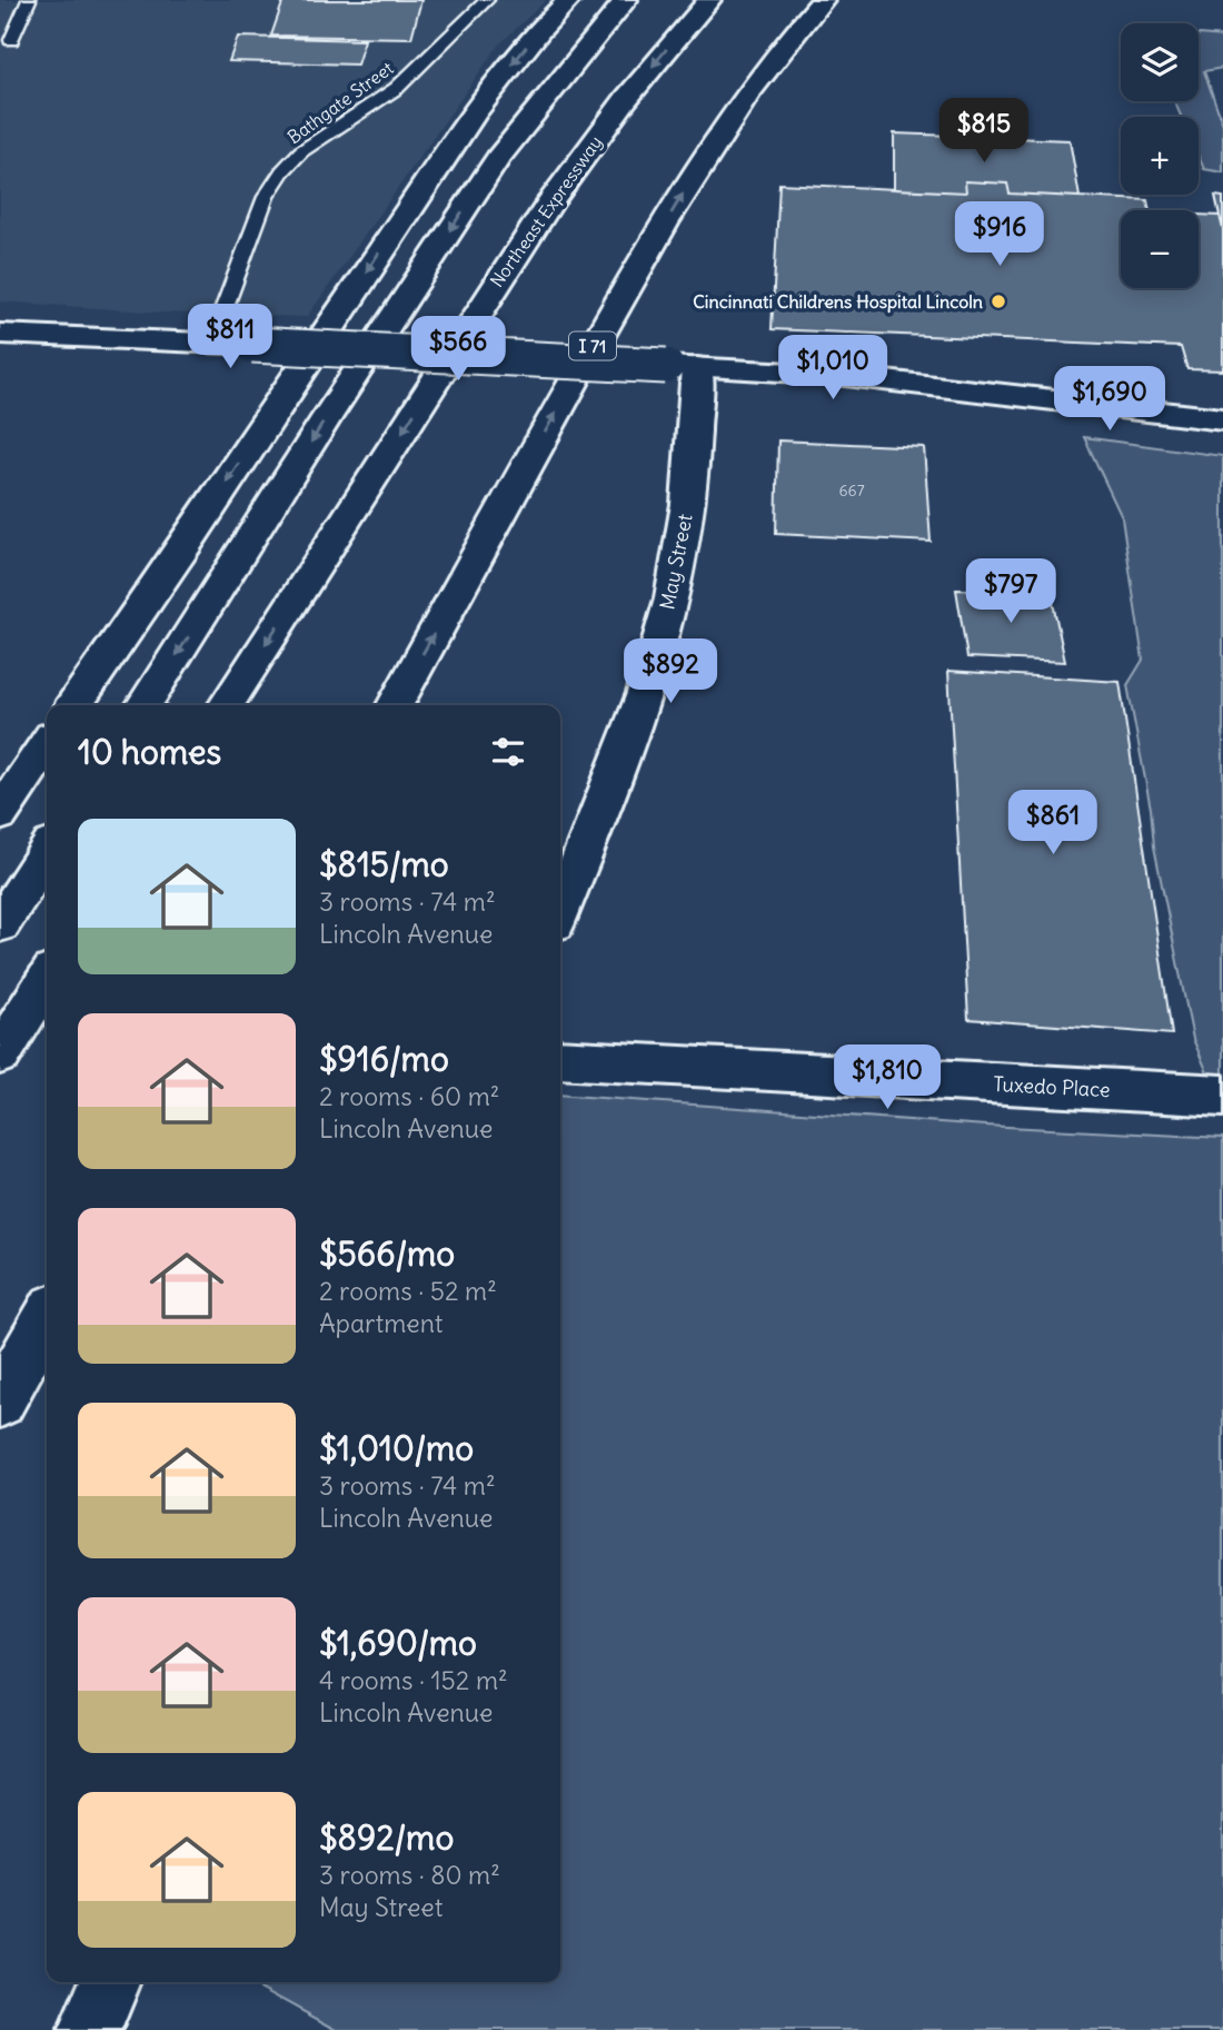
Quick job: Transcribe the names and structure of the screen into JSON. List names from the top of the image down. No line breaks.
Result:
{"streets":{"main road":["Northeast Expressway","I 71","May Street","Tuxedo Place"],"lane":["Bathgate Street"]},"places":["Cincinnati Childrens Hospital Lincoln"],"house_numbers":["667"],"page":{"map_buttons":["+","−"],"price":["$815","$916","$811","$566","$1,010","$1,690","$797","$892","$861","$1,810"],"heading":"10 homes","list":[{"name":"$815/mo","note":"3 rooms · 74 m² · Lincoln Avenue"},{"name":"$916/mo","note":"2 rooms · 60 m² · Lincoln Avenue"},{"name":"$566/mo","note":"2 rooms · 52 m² · Apartment"},{"name":"$1,010/mo","note":"3 rooms · 74 m² · Lincoln Avenue"},{"name":"$1,690/mo","note":"4 rooms · 152 m² · Lincoln Avenue"},{"name":"$892/mo","note":"3 rooms · 80 m² · May Street"}]}}
